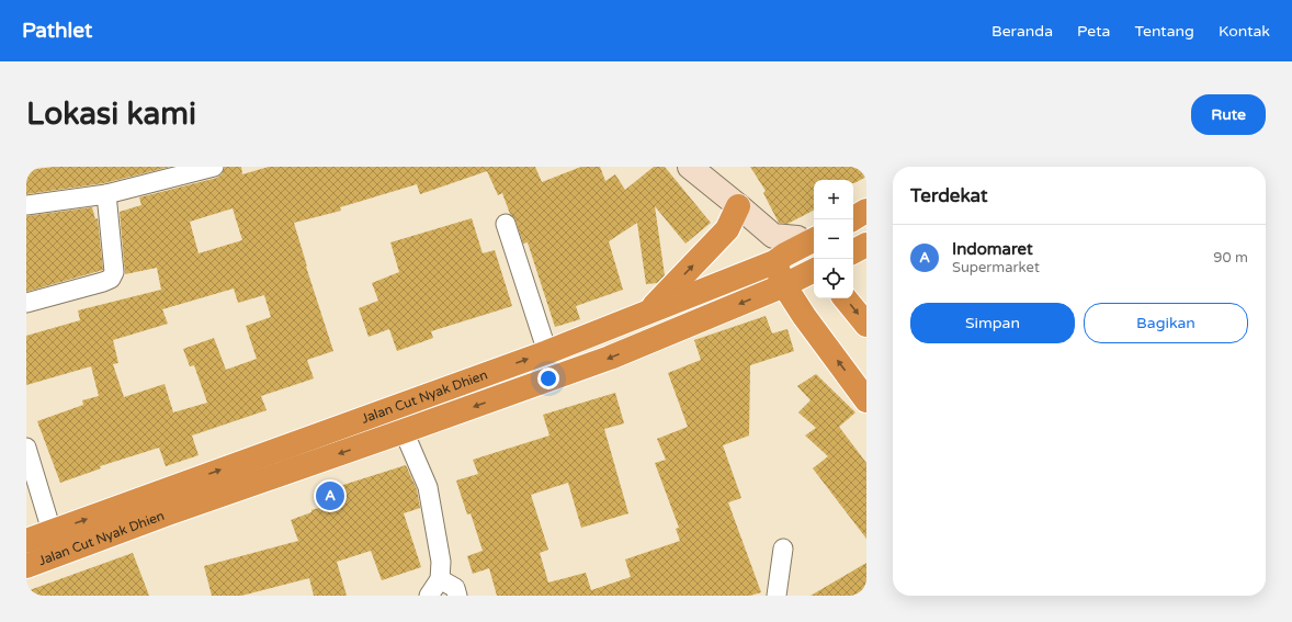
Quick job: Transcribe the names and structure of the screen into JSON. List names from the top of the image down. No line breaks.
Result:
{"streets":{"highway":["Jalan Cut Nyak Dhien"]},"page":{"header":"Pathlet","nav":["Beranda","Peta","Tentang","Kontak"],"buttons":["Rute",["Simpan","Bagikan"]],"title":"Lokasi kami","heading":"Terdekat","map_buttons":["+","−"],"list":[{"mark":"A","name":"Indomaret","note":"Supermarket","value":"90 m"}],"pins":"A"}}
